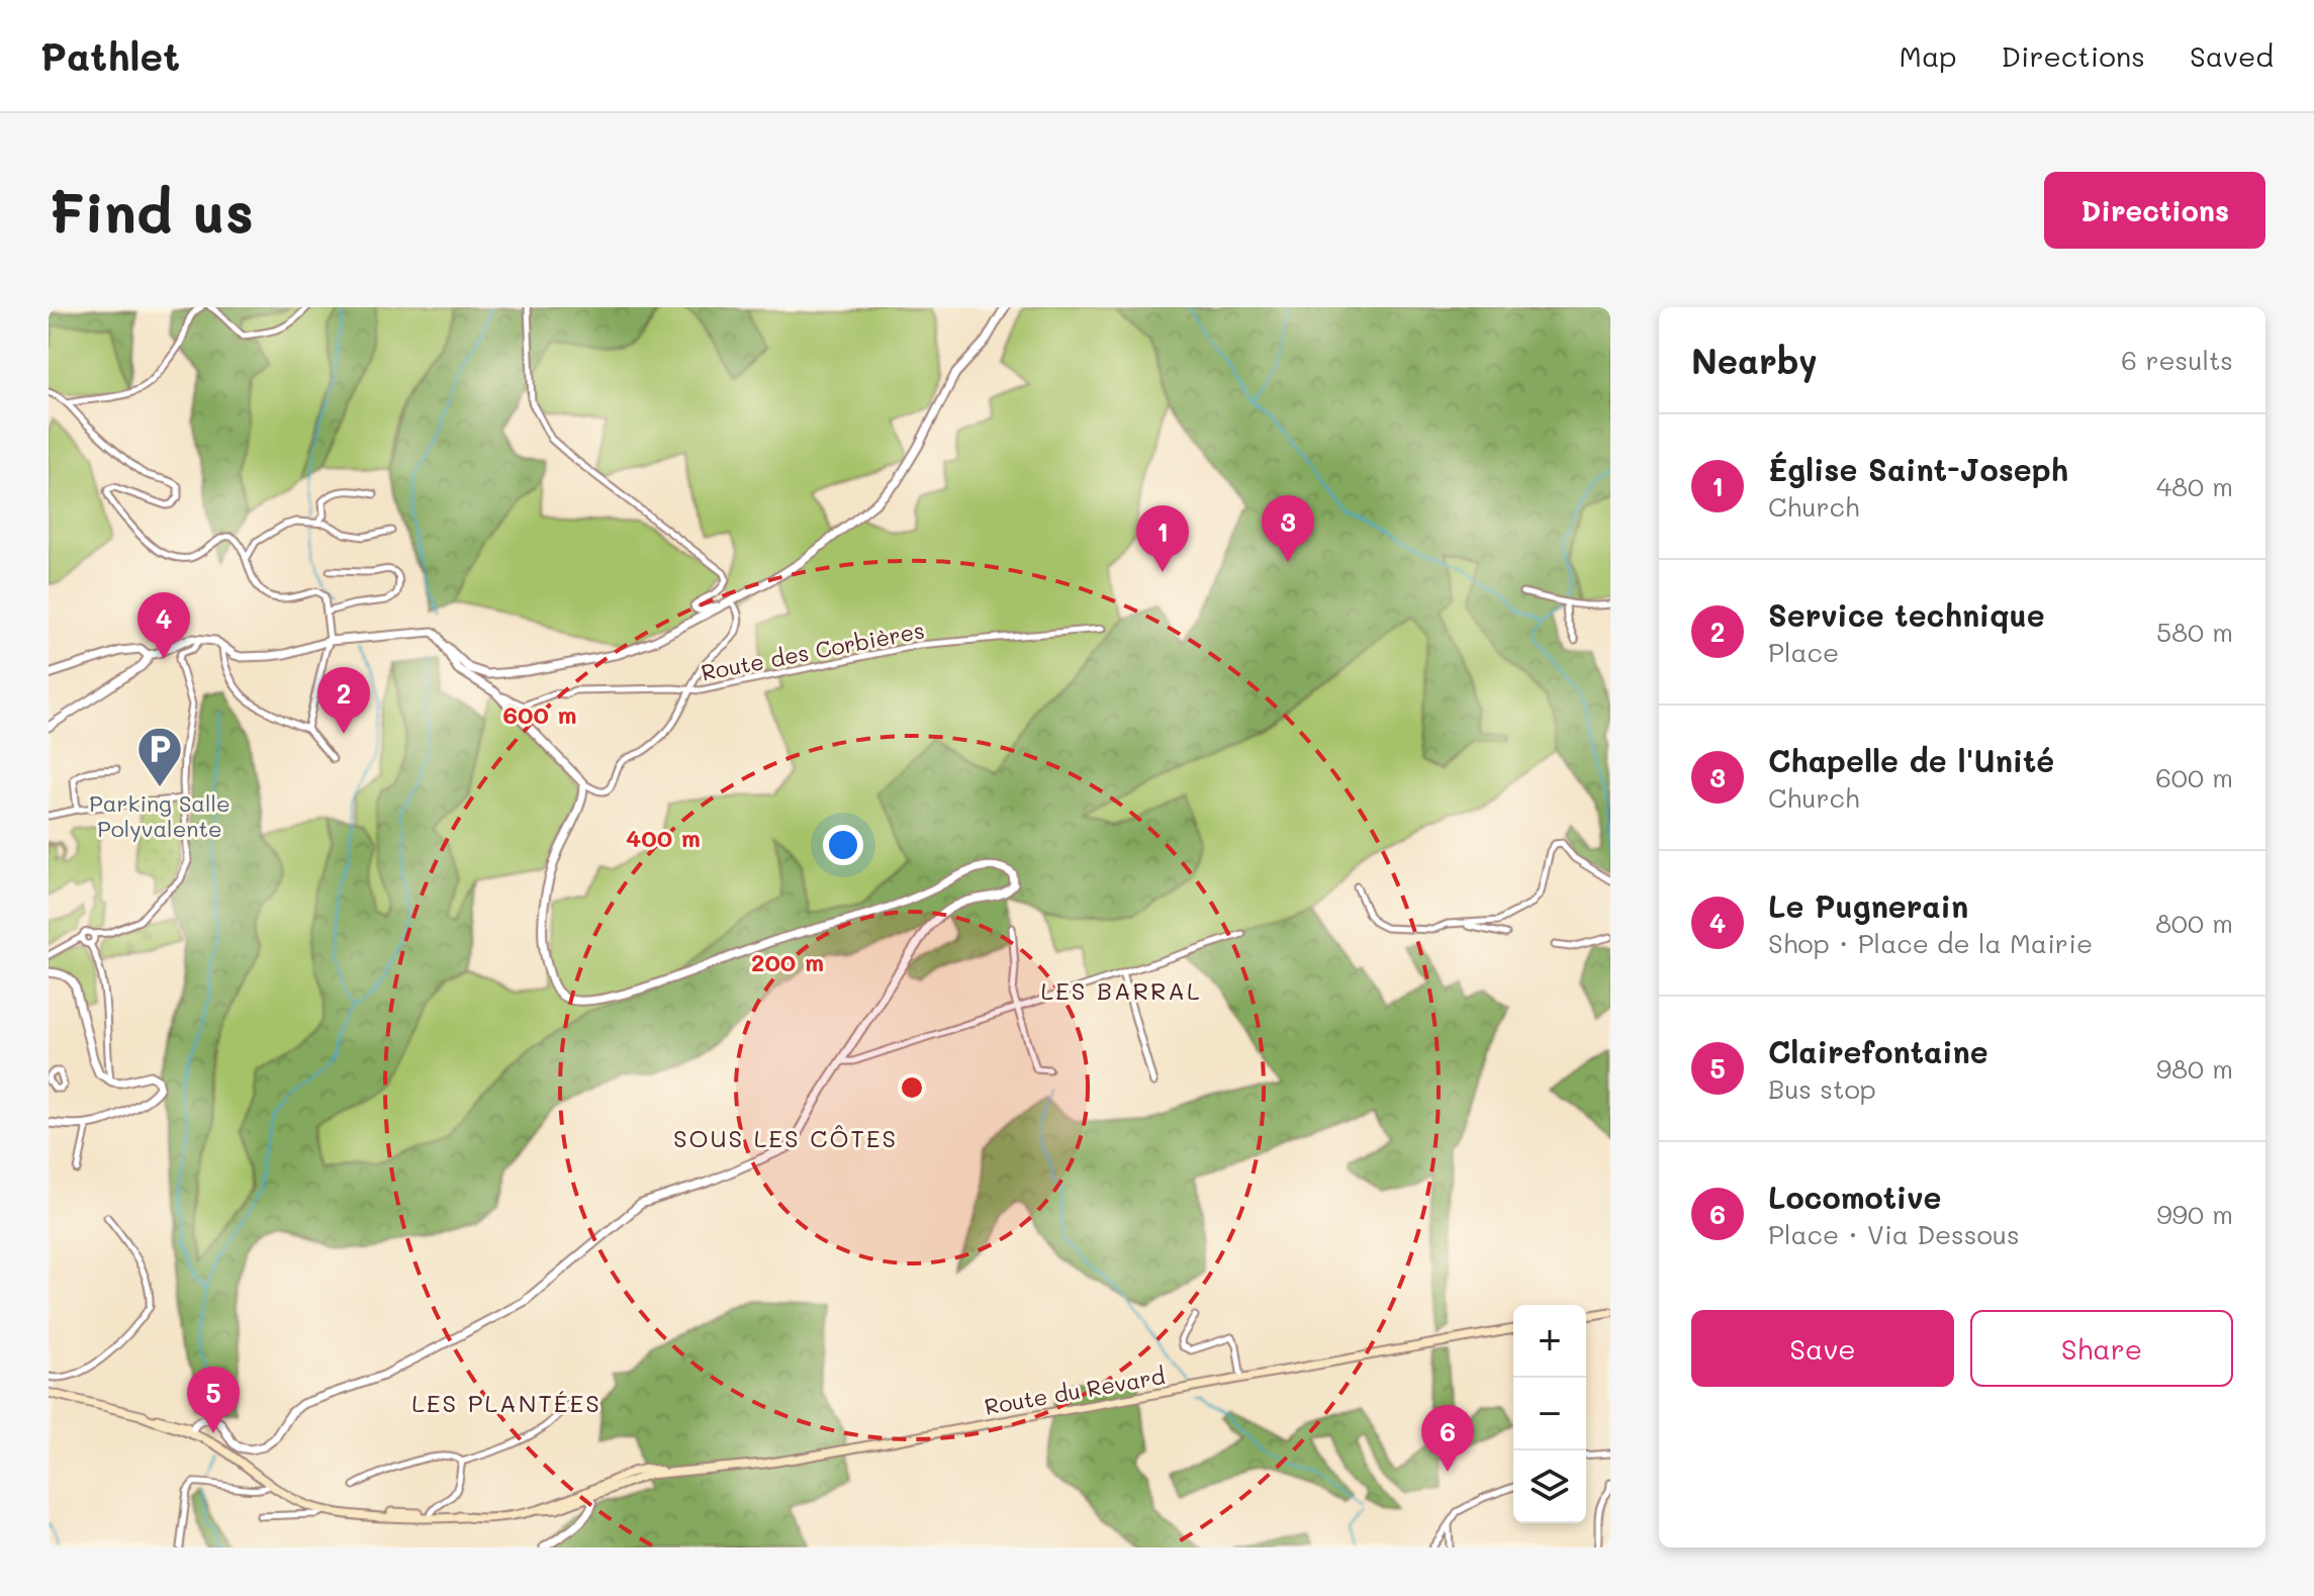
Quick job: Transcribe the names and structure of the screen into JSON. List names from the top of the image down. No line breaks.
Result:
{"streets":{"main road":["Route du Revard"],"street":["Route des Corbières"]},"districts":["LES BARRAL","SOUS LES CÔTES","LES PLANTÉES"],"places":{"parking":["Parking Salle Polyvalente"]},"page":{"header":"Pathlet","nav":["Map","Directions","Saved"],"buttons":["Directions",["Save","Share"]],"title":"Find us","heading":["Nearby","6 results"],"list":[{"mark":"1","name":"Église Saint-Joseph","note":"Church","value":"480 m"},{"mark":"2","name":"Service technique","note":"Place","value":"580 m"},{"mark":"3","name":"Chapelle de l'Unité","note":"Church","value":"600 m"},{"mark":"4","name":"Le Pugnerain","note":"Shop · Place de la Mairie","value":"800 m"},{"mark":"5","name":"Clairefontaine","note":"Bus stop","value":"980 m"},{"mark":"6","name":"Locomotive","note":"Place · Via Dessous","value":"990 m"}],"pins":["3","1","4","2","5","6"],"map_buttons":["+","−"]},"rings":["600 m","400 m","200 m"]}
